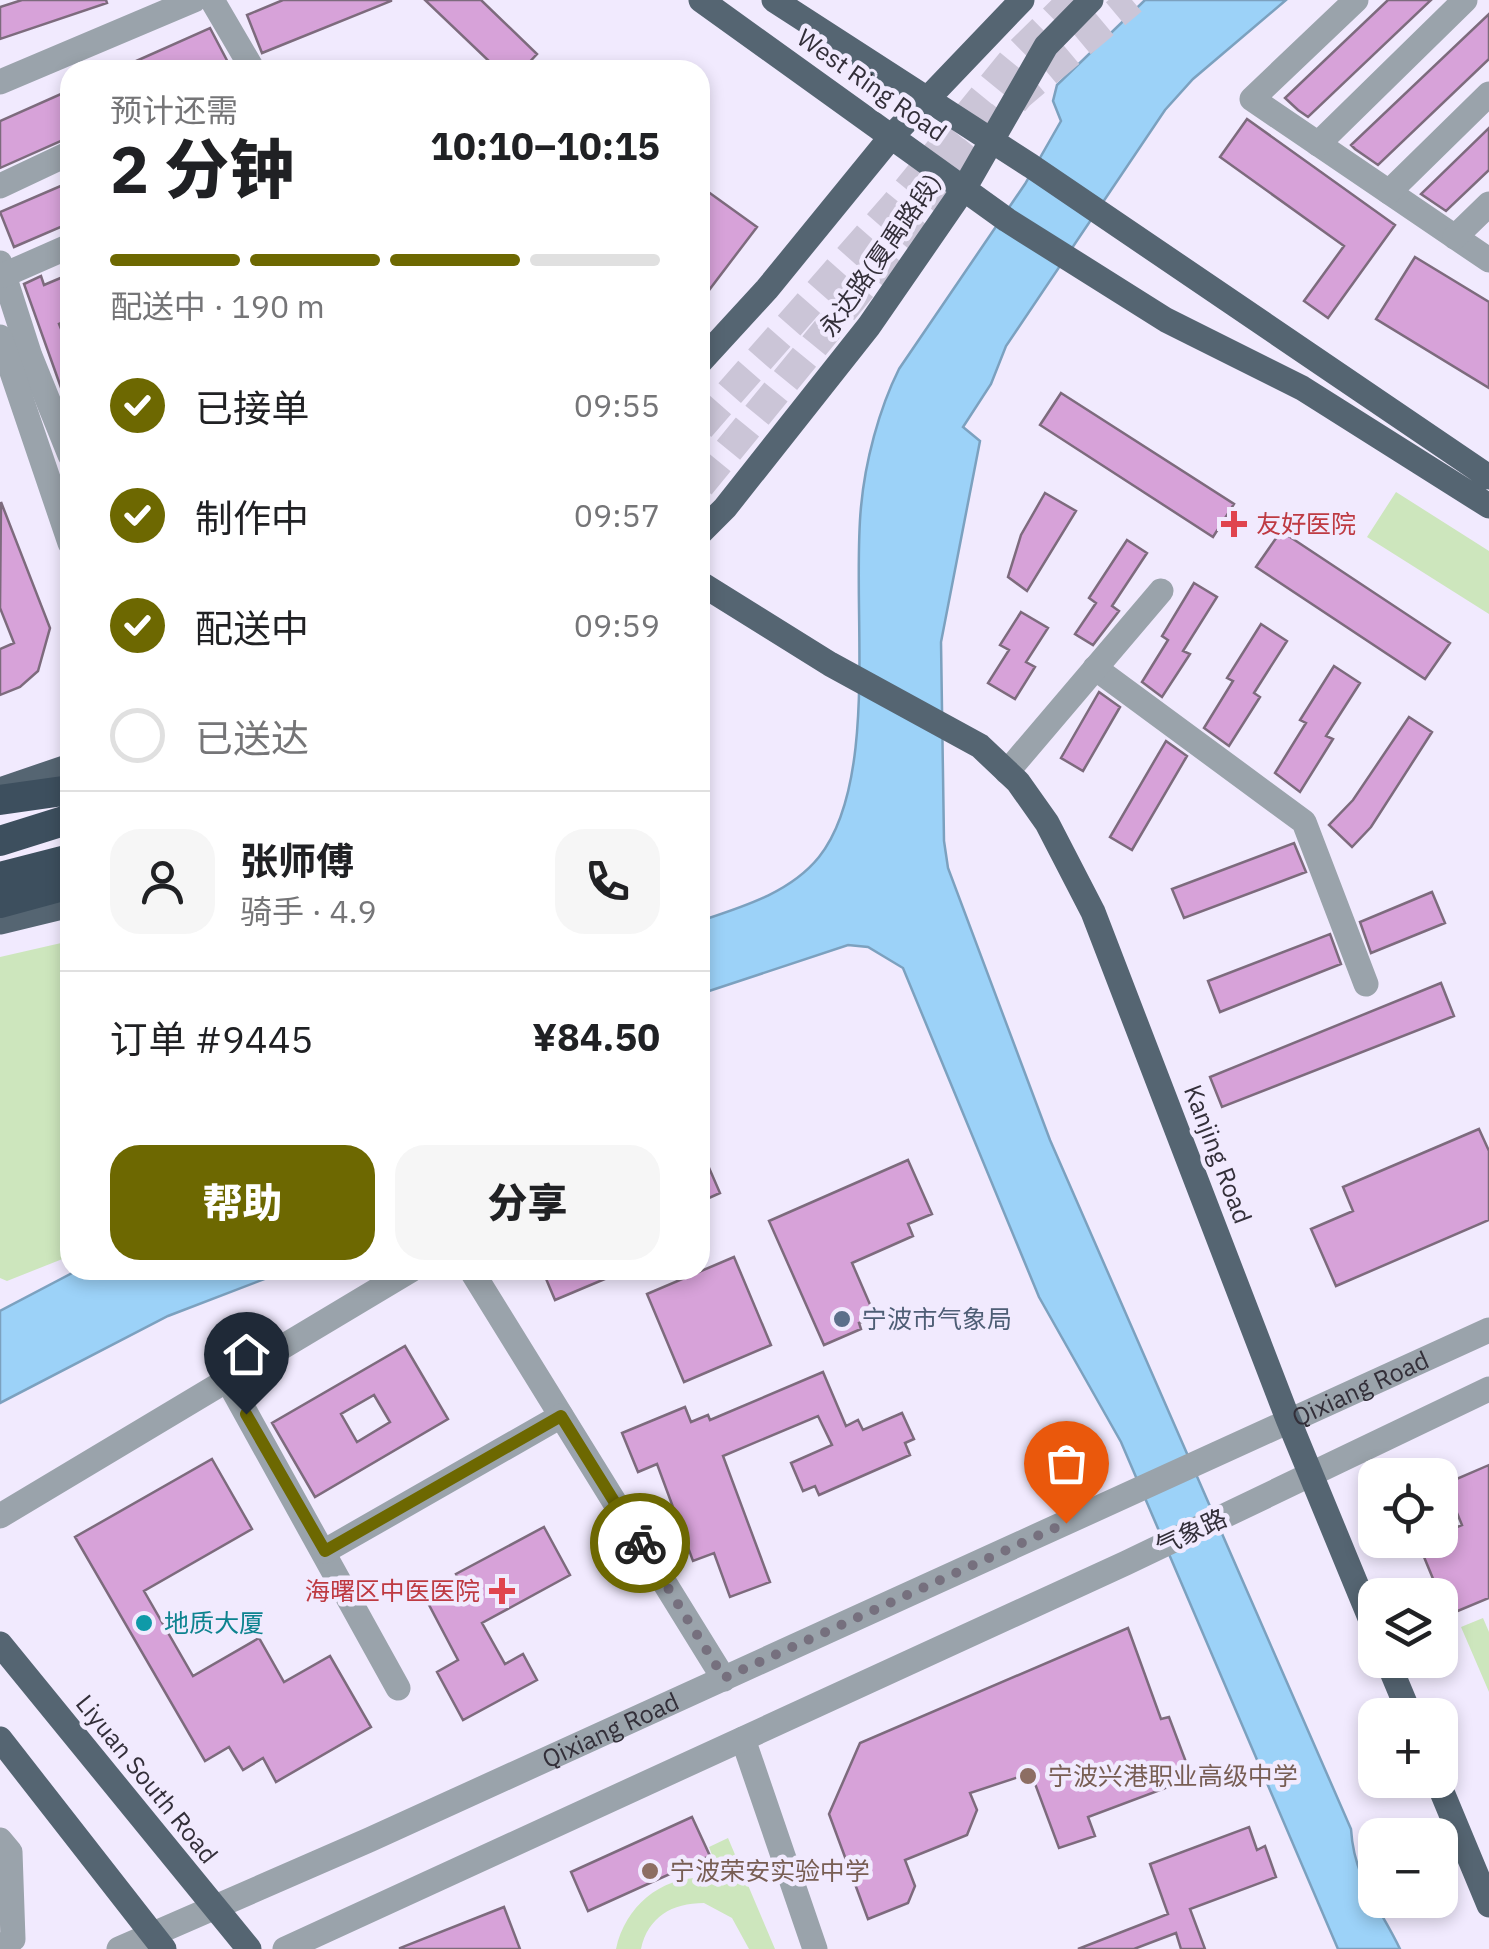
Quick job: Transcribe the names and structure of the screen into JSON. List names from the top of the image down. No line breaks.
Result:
{"streets":{"main road":["West Ring Road","永达路(夏禹路段)","Kanjing Road","Liyuan South Road"],"street":["Qixiang Road","气象路"]},"crossings":[["West Ring Road","永达路(夏禹路段)"],["Kanjing Road","Qixiang Road"],["Kanjing Road","气象路"],["Qixiang Road","Liyuan South Road"]],"places":{"health":["友好医院","海曙区中医医院"],"other":["宁波市气象局","地质大厦","宁波兴港职业高级中学","宁波荣安实验中学"]},"page":{"heading":["2 分钟","预计还需","10:10–10:15"],"panel":["张师傅","骑手 · 4.9","订单 #9445","¥84.50"],"bar":"配送中 · 190 m","list":[["已接单","09:55"],["制作中","09:57"],["配送中","09:59"],"已送达"],"buttons":["帮助","分享"],"map_buttons":["+","−"]}}
